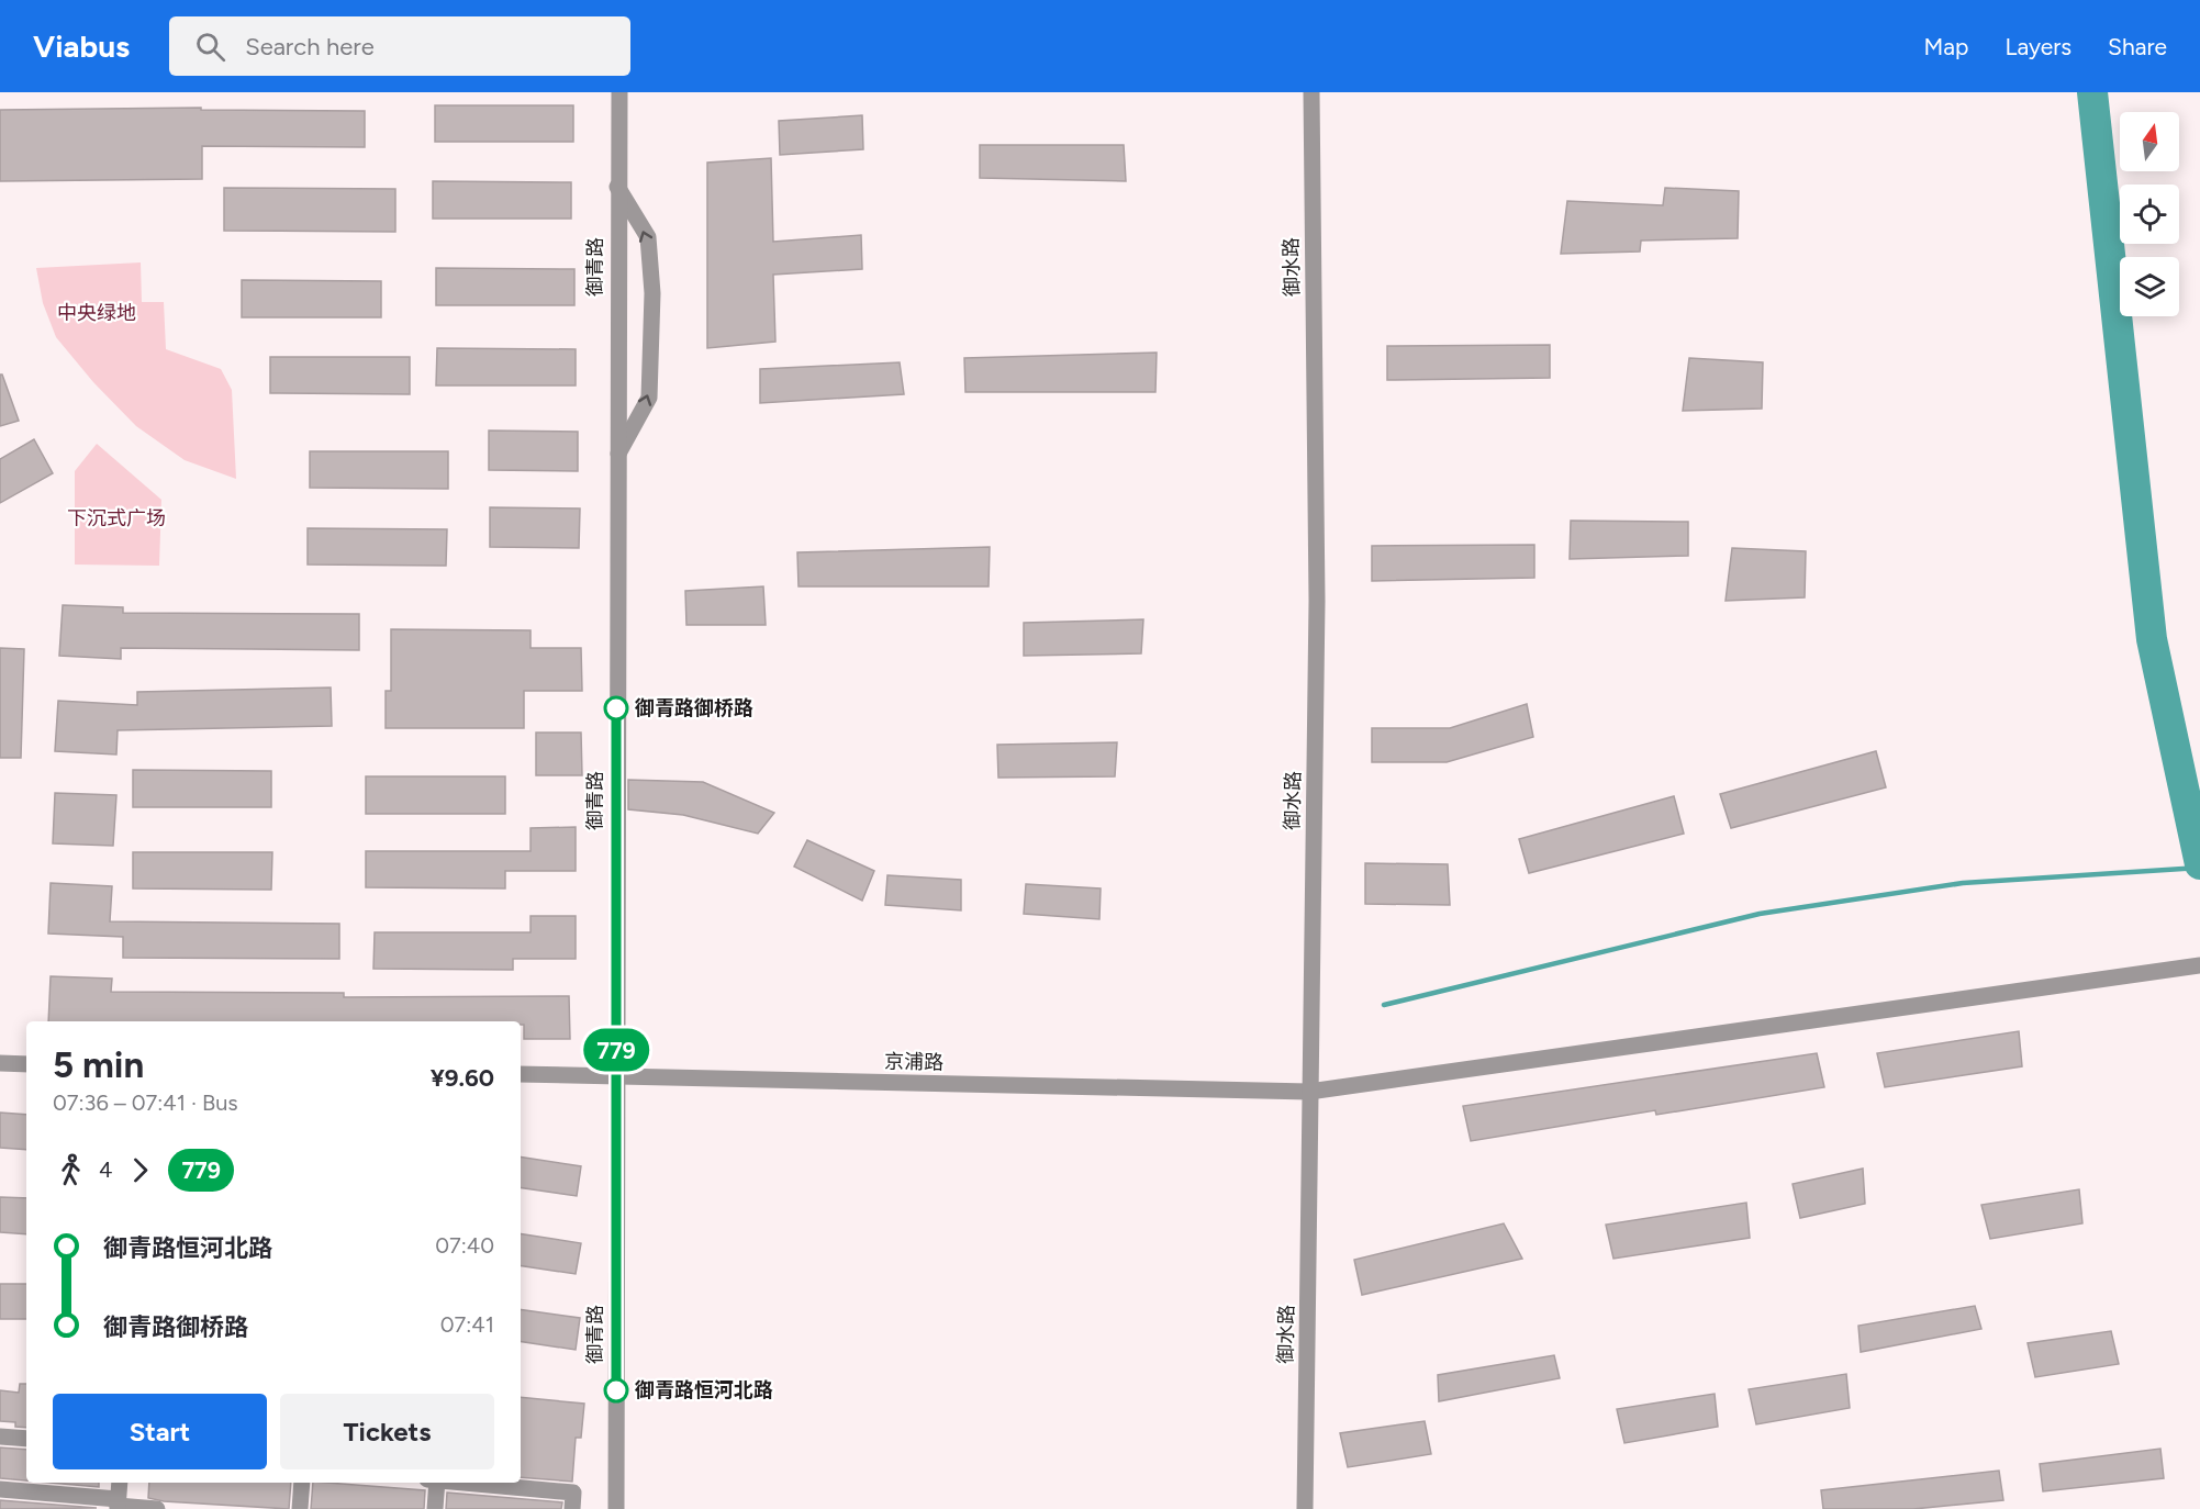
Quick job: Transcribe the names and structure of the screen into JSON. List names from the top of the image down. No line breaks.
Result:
{"streets":{"street":["御青路","御水路","京浦路"]},"crossings":[["御青路","京浦路"],["御水路","京浦路"]],"parks":["中央绿地","下沉式广场"],"places":["御青路御桥路","御青路恒河北路"],"lines":["bus line 779"],"north":"top","page":{"header":"Viabus","search":"Search here","nav":["Map","Layers","Share"],"on_map":"779","heading":["5 min","07:36 – 07:41 · Bus","¥9.60"],"legs":["4","779"],"list":[{"name":"御青路恒河北路","value":"07:40"},{"name":"御青路御桥路","value":"07:41"}],"buttons":["Start","Tickets"]}}
